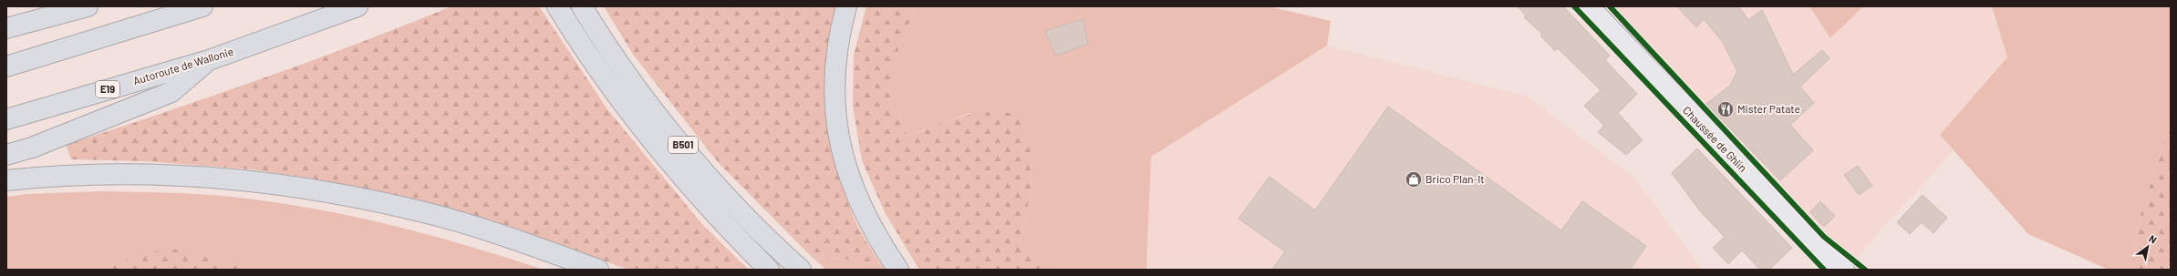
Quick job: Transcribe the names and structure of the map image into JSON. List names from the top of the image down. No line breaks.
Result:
{"streets":{"highway":["Autoroute de Wallonie","E19","B501"],"main road":["Chaussée de Ghlin"]},"places":{"restaurant":["Mister Patate"],"shop":["Brico Plan-It"]},"north":"top right"}
